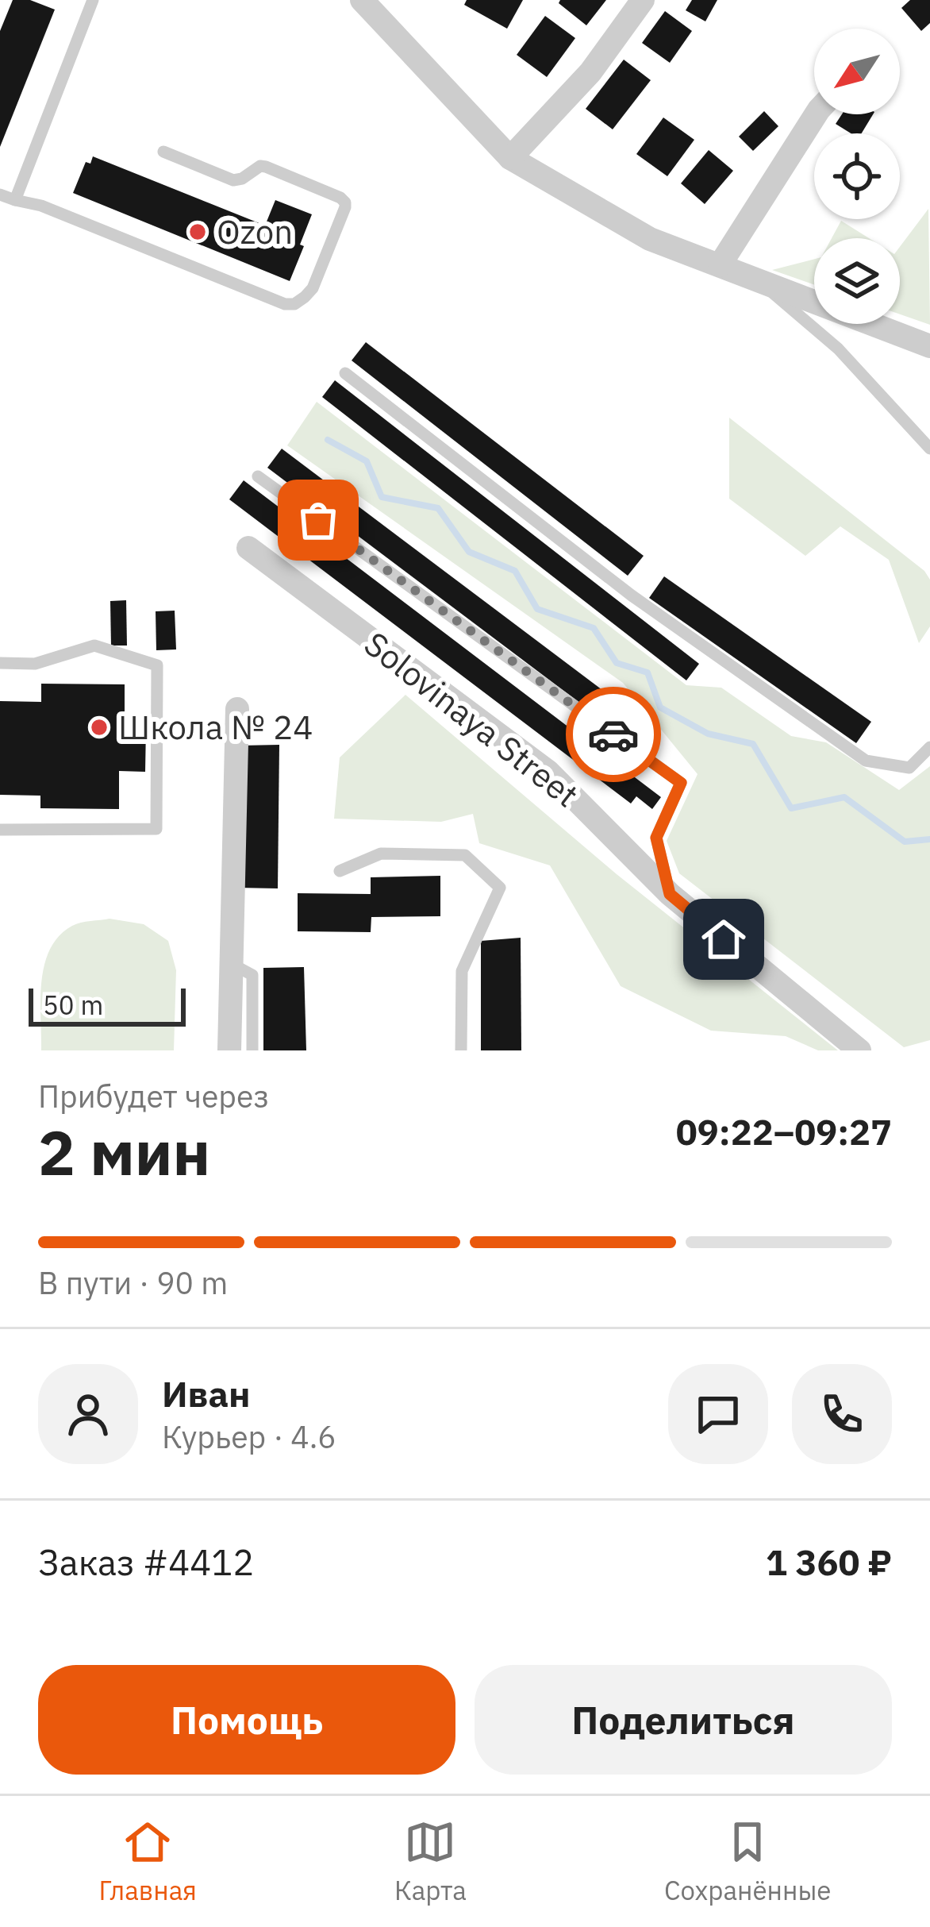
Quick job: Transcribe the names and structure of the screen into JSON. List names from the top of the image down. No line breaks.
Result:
{"streets":{"street":["Solovinaya Street"]},"places":["Ozon","Школа № 24"],"scale_bar":"50 m","north":"bottom left","page":{"scale":"50 m","heading":["2 мин","Прибудет через","09:22–09:27"],"panel":["Иван","Курьер · 4.6","Заказ #4412","1 360 ₽"],"bar":"В пути · 90 m","buttons":["Помощь","Поделиться"],"tabs":["Главная","Карта","Сохранённые"]}}
